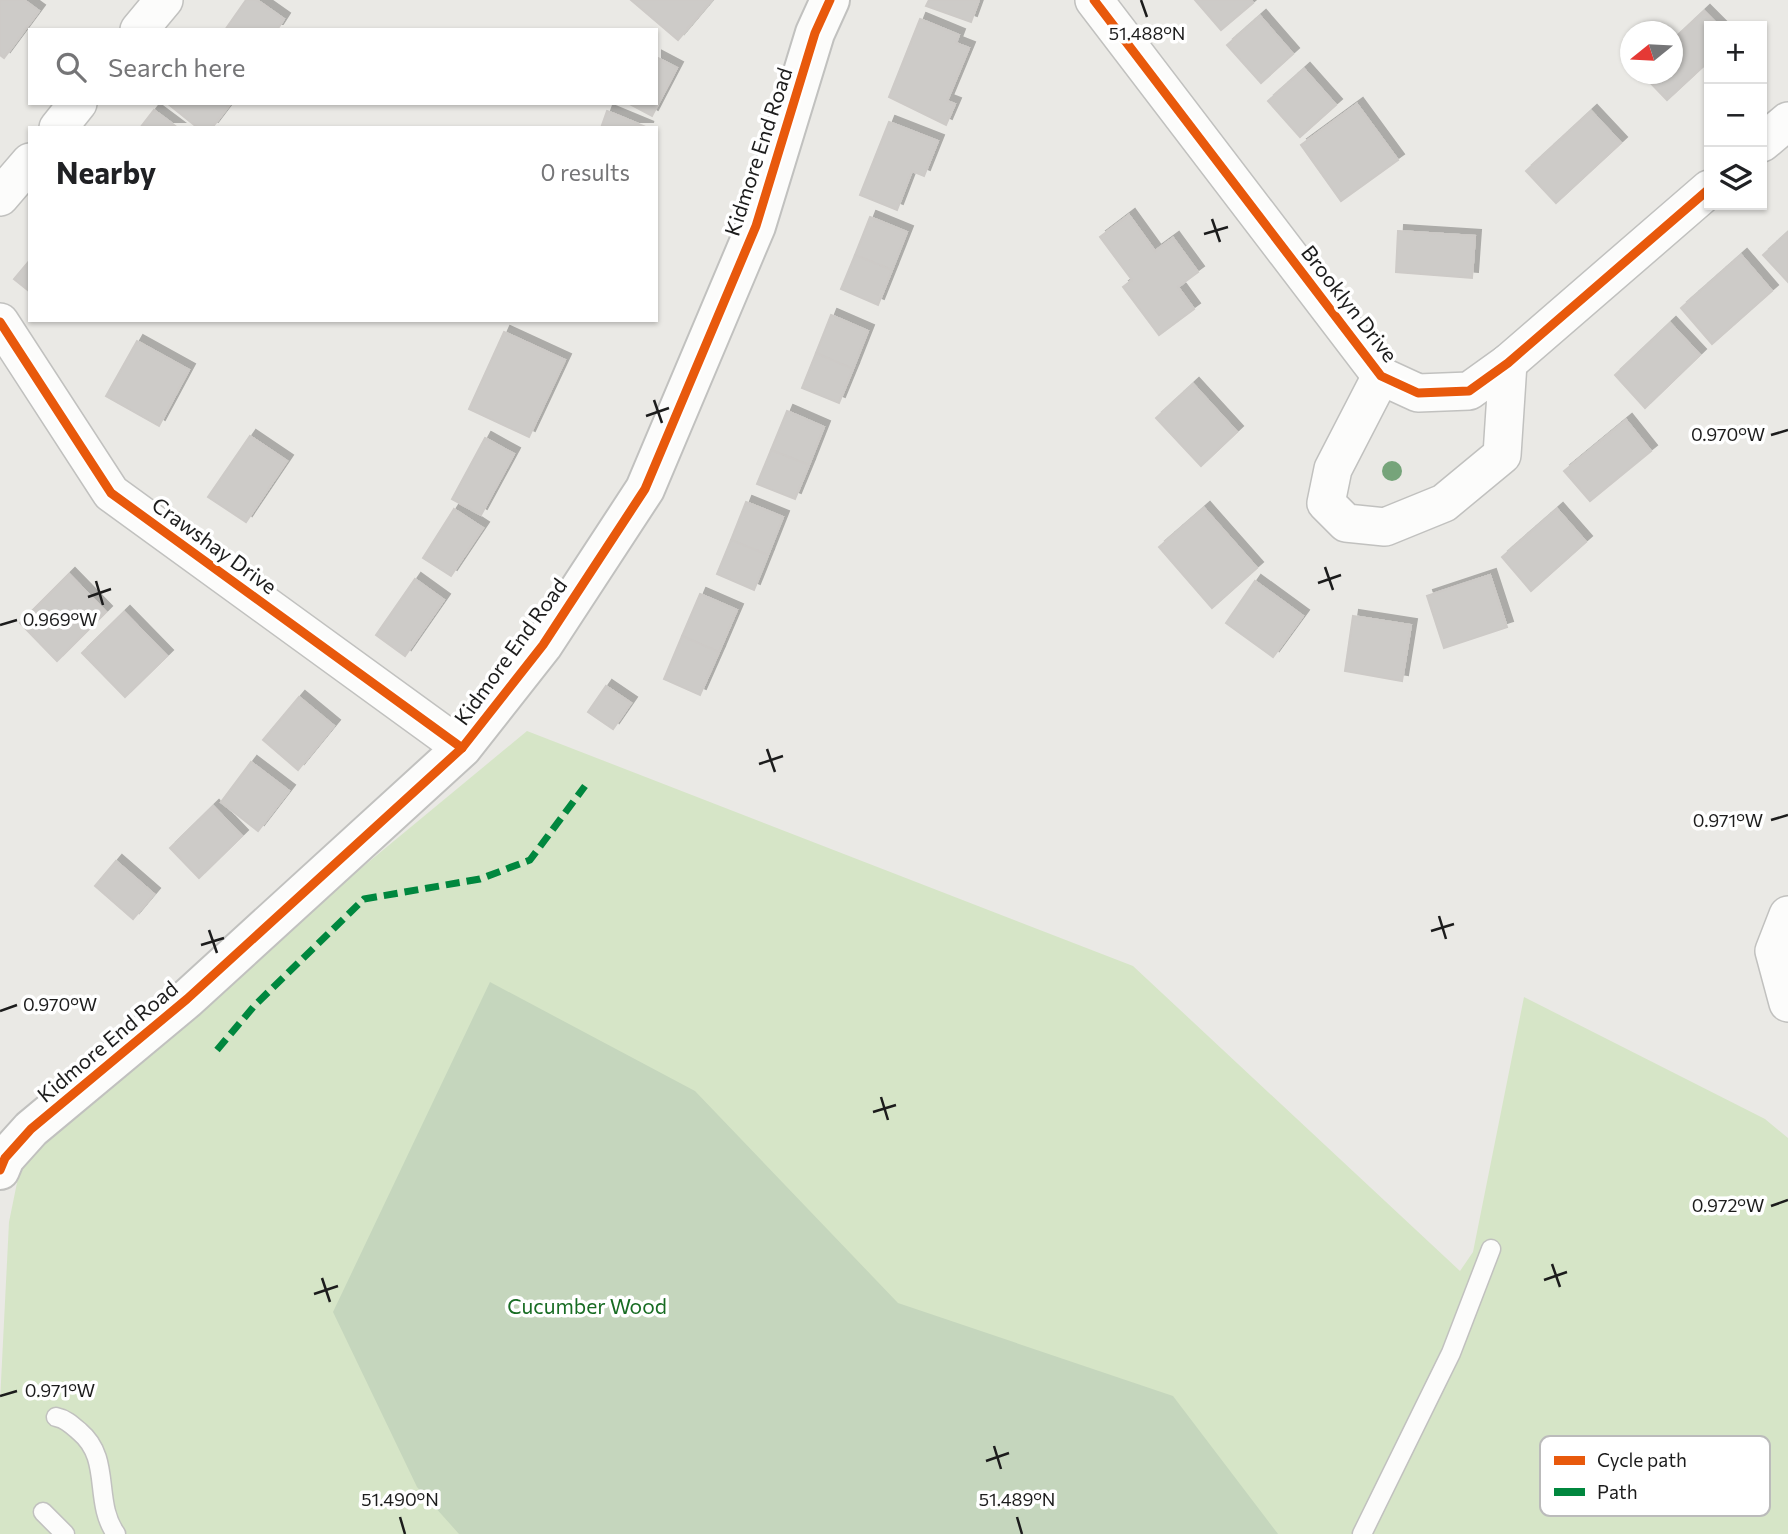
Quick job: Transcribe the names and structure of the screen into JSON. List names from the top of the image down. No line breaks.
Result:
{"streets":{"street":["Kidmore End Road","Brooklyn Drive","Crawshay Drive"]},"crossings":[["Kidmore End Road","Crawshay Drive"]],"parks":["Cucumber Wood"],"legend":["Cycle path","Path"],"north":"left","page":{"map_buttons":["+","−"],"search":"Search here","heading":["Nearby","0 results"]},"coordinates":["51.488°N","0.970°W","0.969°W","0.971°W","0.972°W","51.489°N","51.490°N"]}
